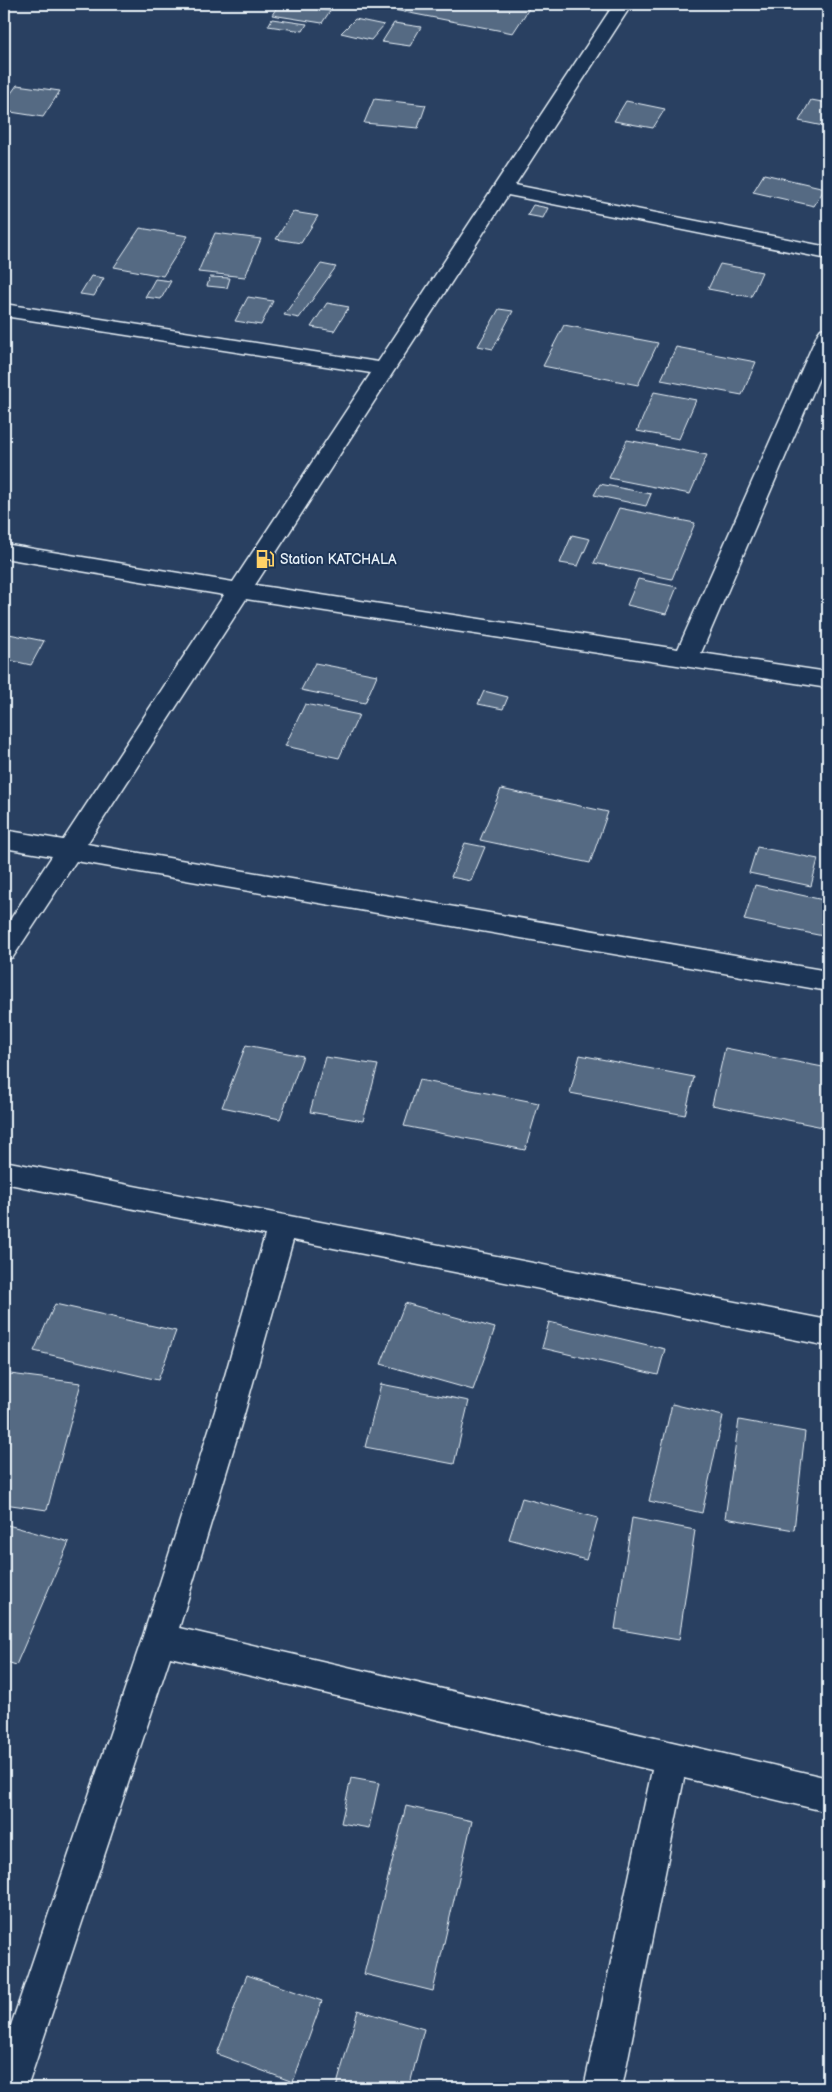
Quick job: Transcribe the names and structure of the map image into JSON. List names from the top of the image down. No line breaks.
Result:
{"places":{"fuel station":["Station KATCHALA"]}}
